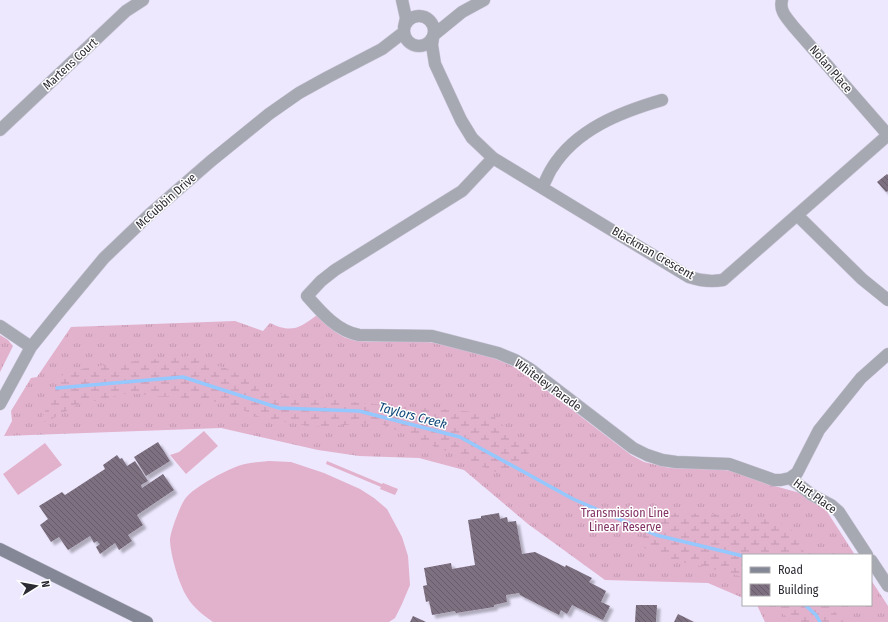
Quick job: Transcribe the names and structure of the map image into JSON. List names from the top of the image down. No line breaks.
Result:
{"streets":{"street":["Martens Court","Nolan Place","McCubbin Drive","Blackman Crescent","Whiteley Parade","Hart Place"]},"crossings":[["Nolan Place","Blackman Crescent"],["McCubbin Drive","Blackman Crescent"],["Blackman Crescent","Whiteley Parade"],["Whiteley Parade","Hart Place"]],"water":["Taylors Creek"],"parks":["Transmission Line Linear Reserve"],"legend":["Road","Building"],"north":"right"}
